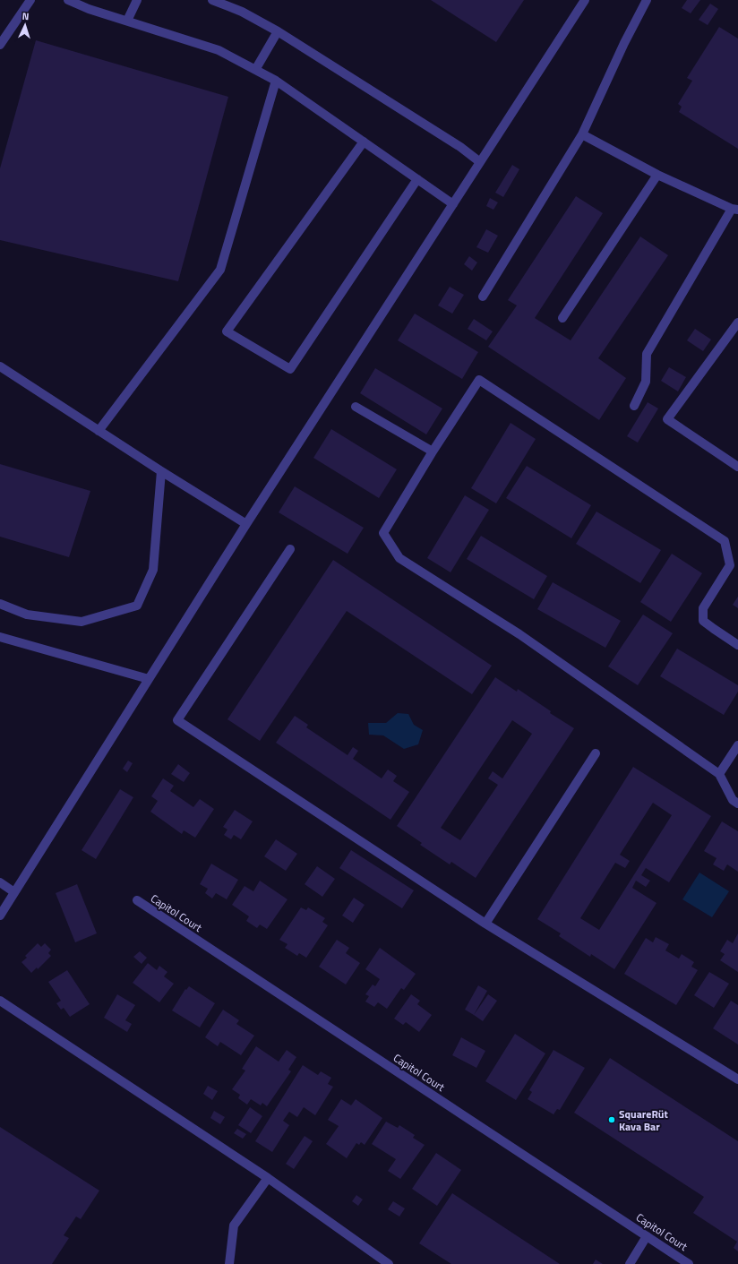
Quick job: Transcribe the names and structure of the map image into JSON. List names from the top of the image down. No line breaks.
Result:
{"streets":{"street":["Capitol Court"]},"places":["SquareRüt Kava Bar"],"north":"top"}
